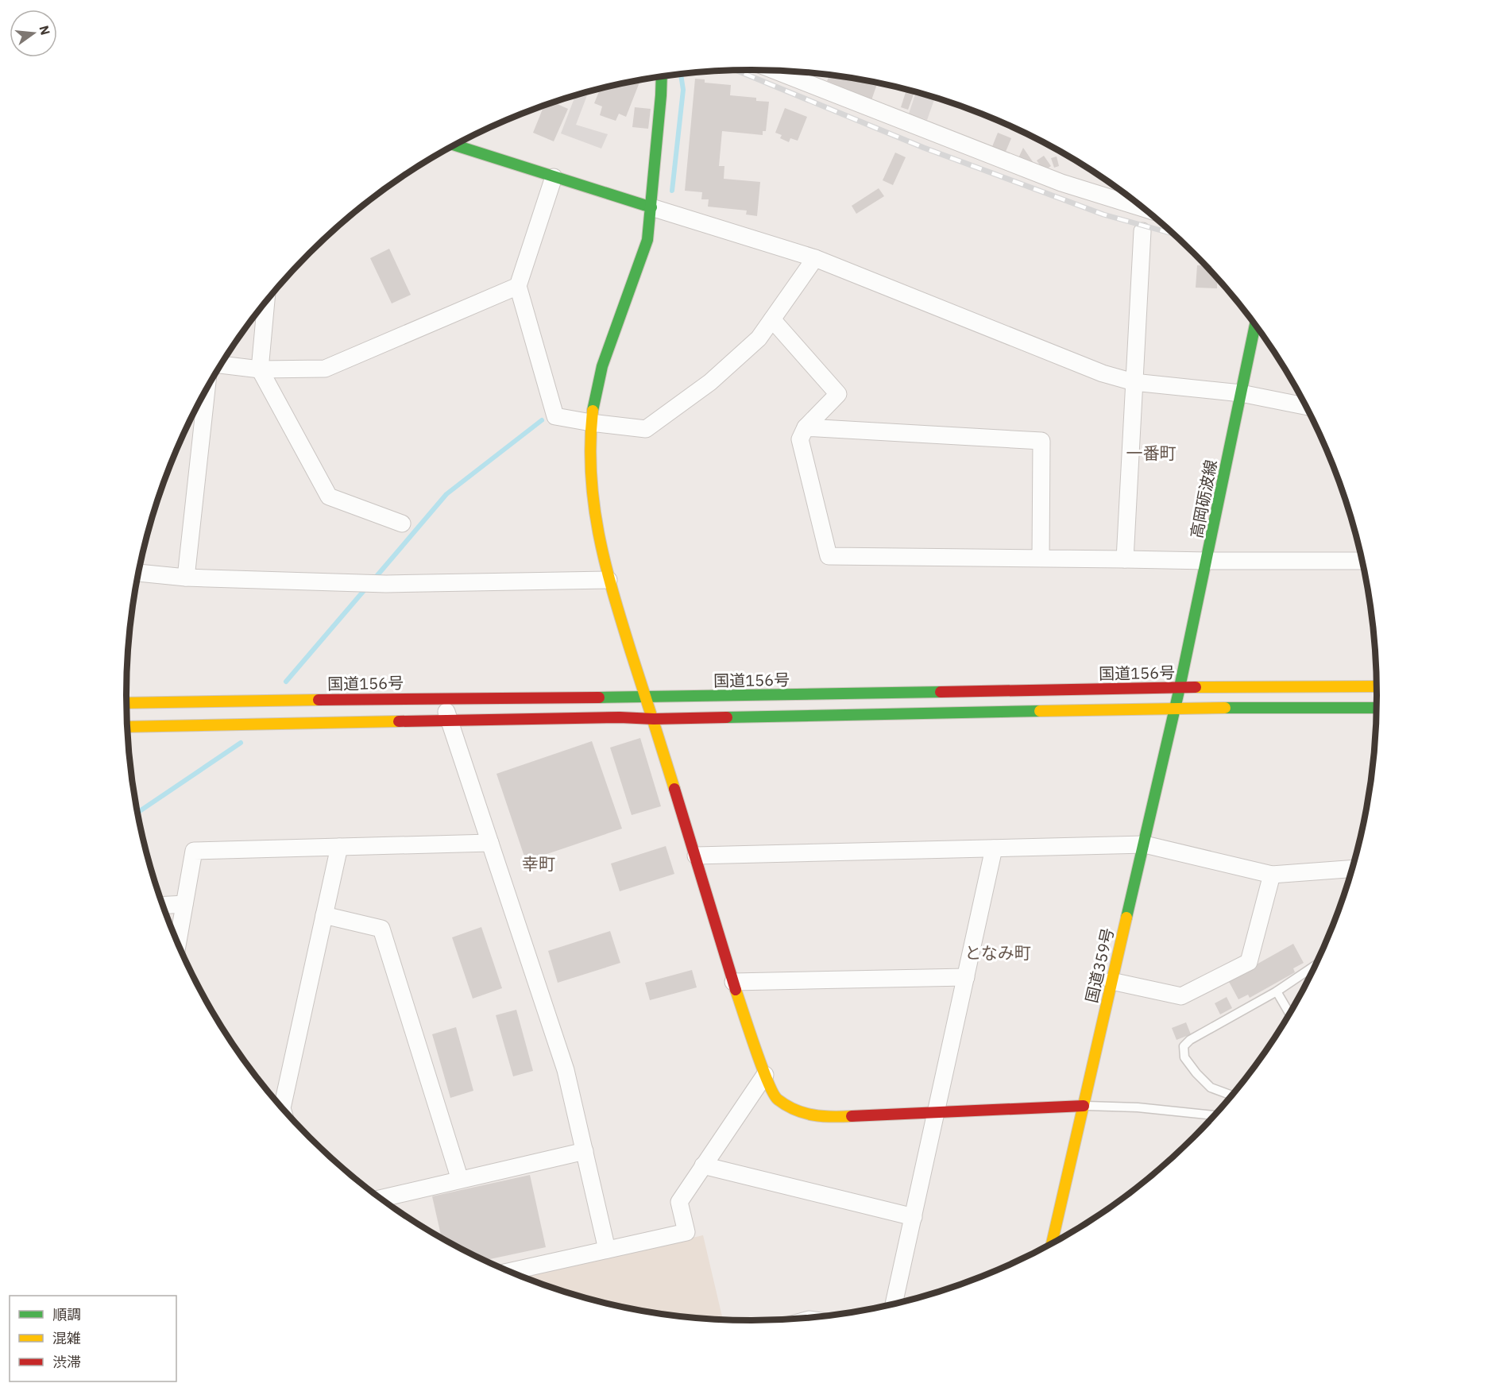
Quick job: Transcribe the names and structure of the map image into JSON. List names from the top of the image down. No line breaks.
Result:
{"streets":{"main road":["高岡砺波線","国道156号","国道359号"]},"crossings":[["高岡砺波線","国道156号"],["高岡砺波線","国道359号"],["国道156号","国道359号"]],"districts":["一番町","幸町","となみ町"],"legend":["順調","混雑","渋滞"],"north":"right"}
